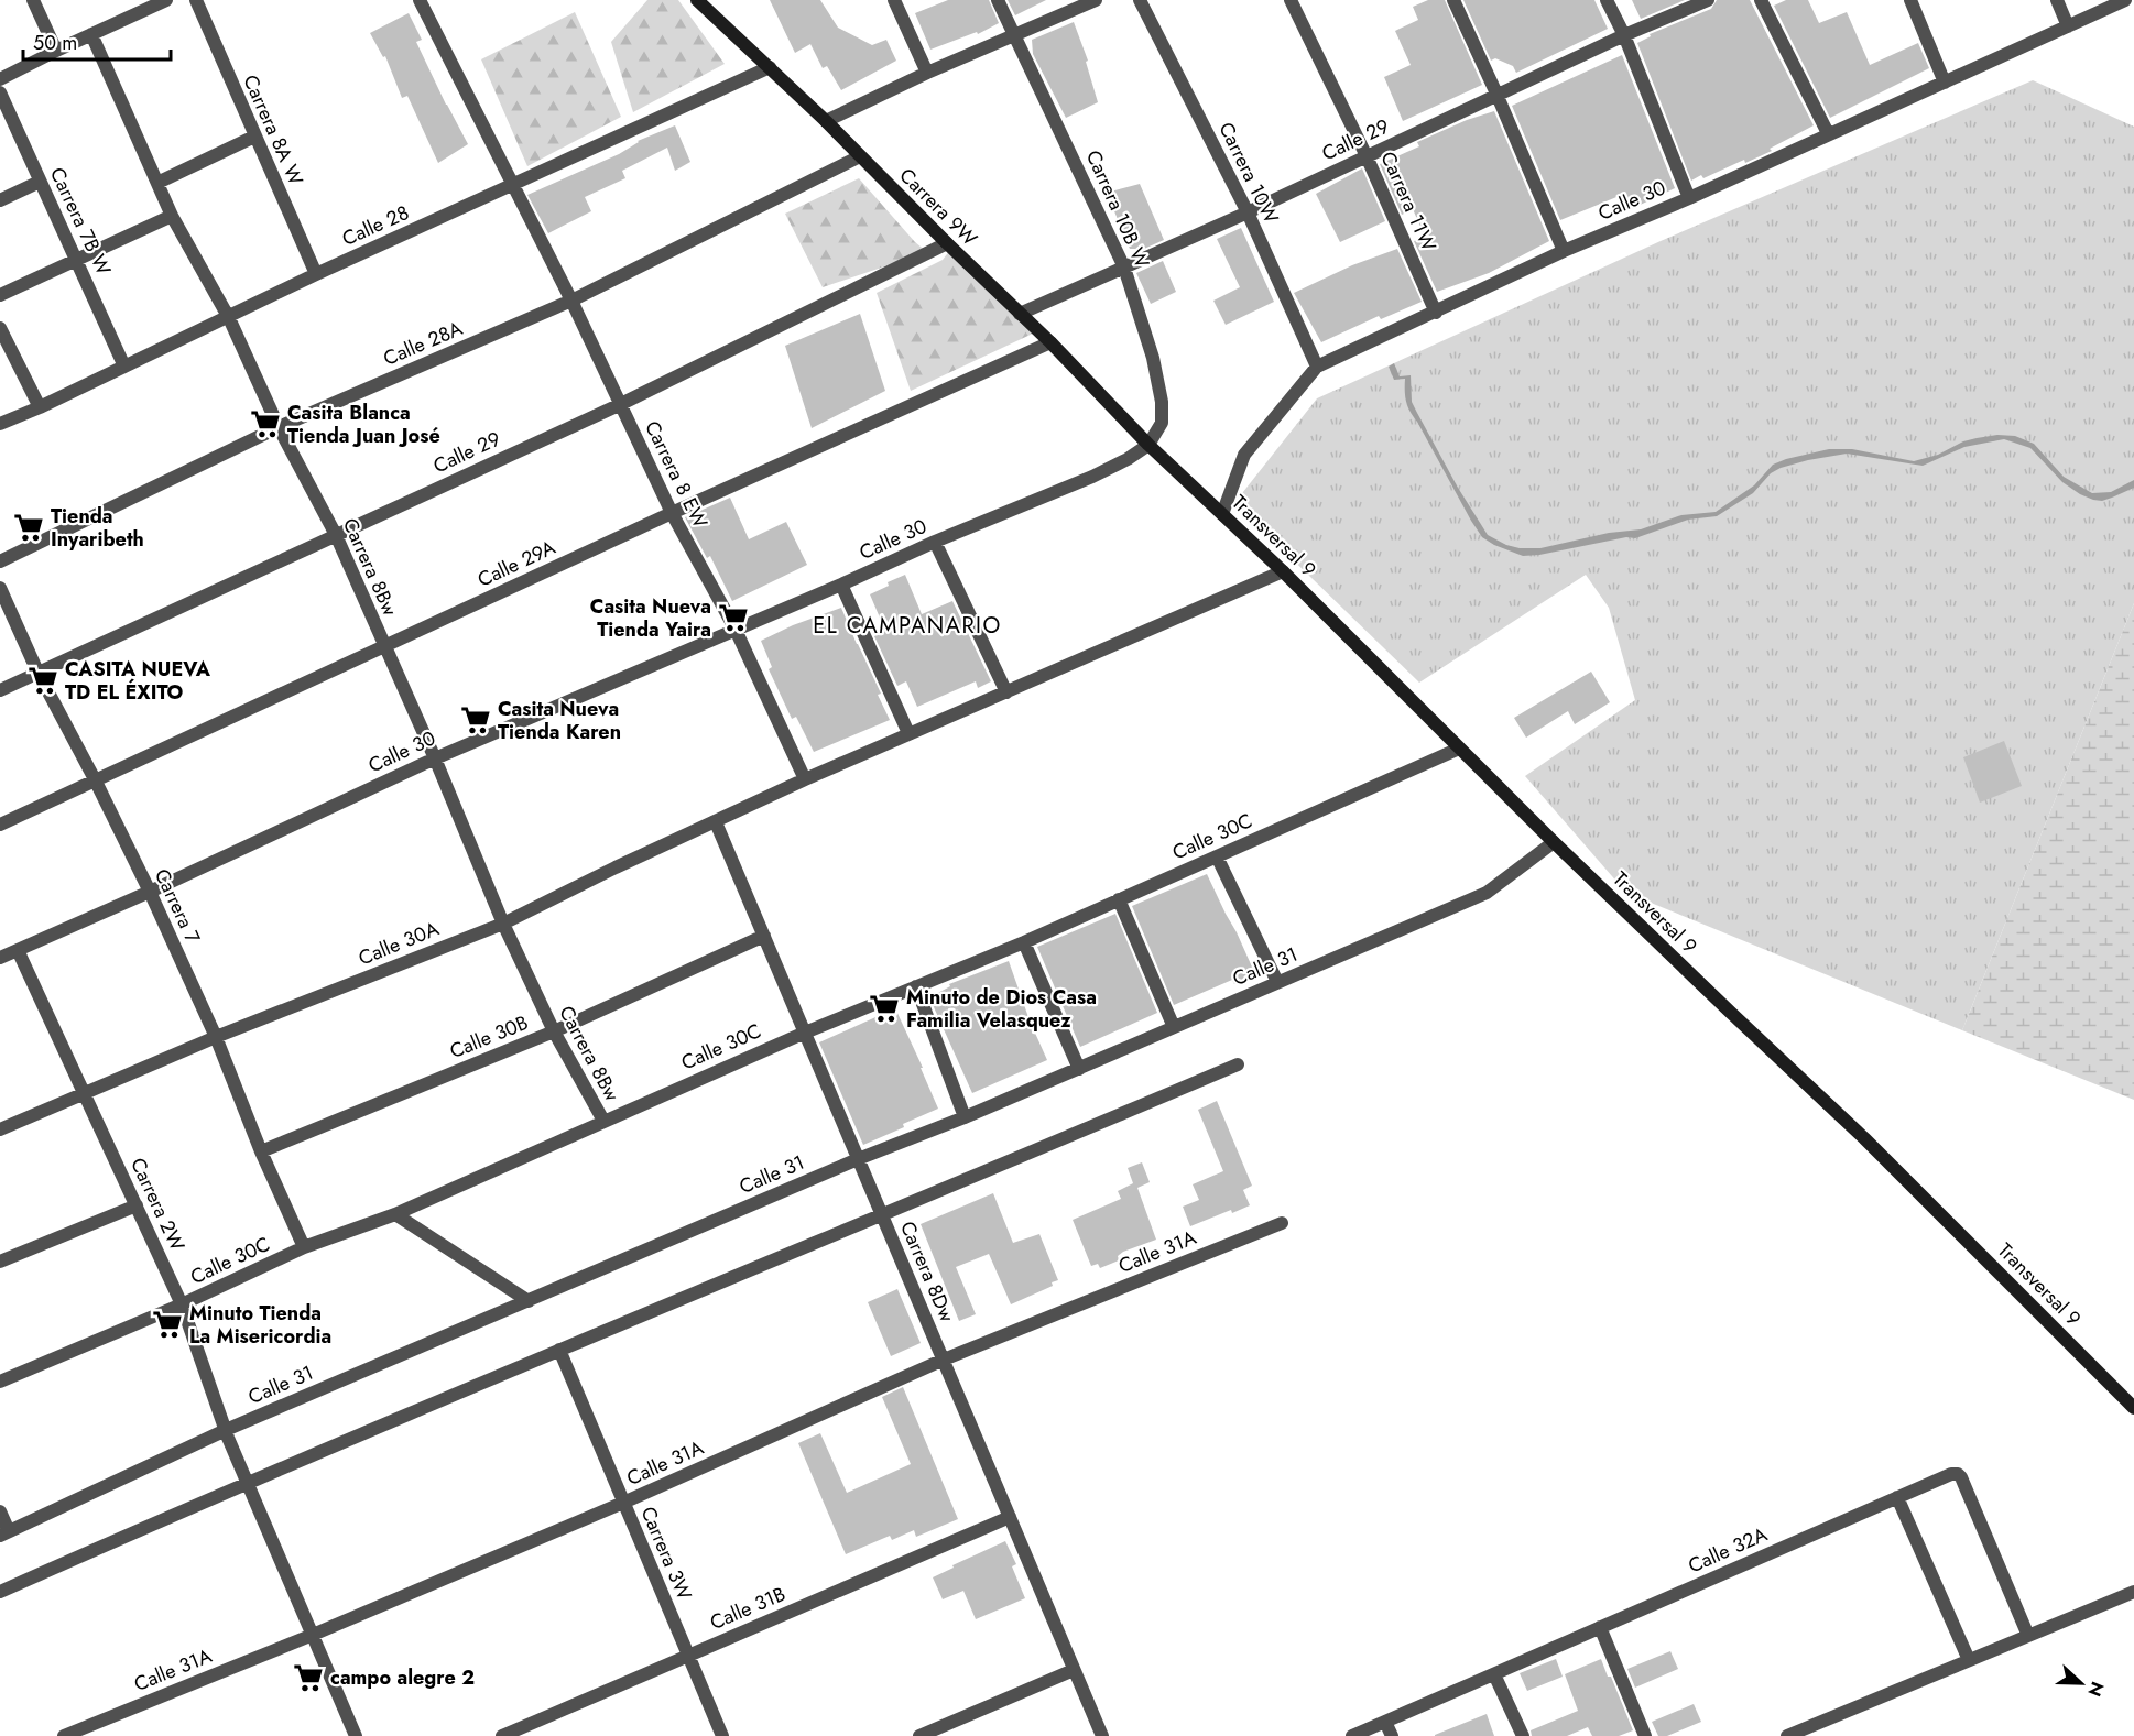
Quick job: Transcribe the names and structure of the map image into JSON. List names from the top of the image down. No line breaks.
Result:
{"streets":{"main road":["Carrera 9W","Transversal 9"],"street":["Carrera 8A W","Calle 29","Carrera 10W","Calle 30","Carrera 11W","Carrera 10B W","Carrera 7B W","Calle 28","Calle 28A","Carrera 8 EW","Calle 29A","Carrera 8Bw","Calle 30C","Carrera 7","Calle 30A","Calle 31","Calle 30B","Carrera 2W","Calle 31A","Carrera 8Dw","Calle 32A","Carrera 3W","Calle 31B"]},"crossings":[["Carrera 8A W","Calle 28"],["Calle 29","Carrera 10W"],["Calle 29","Carrera 11W"],["Calle 29","Carrera 9W"],["Calle 29","Carrera 10B W"],["Calle 29","Carrera 8 EW"],["Calle 29","Carrera 8Bw"],["Calle 29","Carrera 7"],["Carrera 10W","Calle 30"],["Calle 30","Carrera 11W"],["Calle 30","Carrera 9W"],["Calle 30","Carrera 10B W"],["Calle 30","Carrera 8 EW"],["Calle 30","Transversal 9"],["Calle 30","Carrera 8Bw"],["Calle 30","Carrera 7"],["Calle 30","Carrera 2W"],["Carrera 9W","Carrera 10B W"],["Carrera 9W","Calle 28"],["Carrera 9W","Calle 28A"],["Carrera 9W","Transversal 9"],["Carrera 9W","Calle 29A"],["Carrera 10B W","Transversal 9"],["Carrera 7B W","Calle 28"],["Calle 28","Carrera 8 EW"],["Calle 28","Carrera 8Bw"],["Calle 28A","Carrera 8 EW"],["Calle 28A","Carrera 8Bw"],["Carrera 8 EW","Calle 29A"],["Carrera 8 EW","Calle 30A"],["Transversal 9","Calle 30C"],["Transversal 9","Calle 30A"],["Transversal 9","Calle 31"],["Calle 29A","Carrera 8Bw"],["Calle 29A","Carrera 7"],["Carrera 8Bw","Calle 30C"],["Carrera 8Bw","Calle 30A"],["Carrera 8Bw","Calle 30B"],["Calle 30C","Carrera 7"],["Calle 30C","Carrera 2W"],["Calle 30C","Carrera 8Dw"],["Carrera 7","Calle 30A"],["Carrera 7","Calle 30B"],["Calle 30A","Carrera 2W"],["Calle 30A","Carrera 8Dw"],["Calle 31","Carrera 2W"],["Calle 31","Carrera 8Dw"],["Calle 30B","Carrera 8Dw"],["Carrera 2W","Calle 31A"],["Calle 31A","Carrera 8Dw"],["Calle 31A","Carrera 3W"],["Carrera 8Dw","Calle 31B"],["Carrera 3W","Calle 31B"]],"districts":["EL CAMPANARIO"],"places":{"supermarket":["Casita Blanca Tienda Juan José","Tienda Inyaribeth","Casita Nueva Tienda Yaira","CASITA NUEVA TD EL ÉXITO","Casita Nueva Tienda Karen","Minuto de Dios Casa Familia Velasquez","Minuto Tienda La Misericordia","campo alegre 2"]},"scale_bar":"50 m","north":"right"}
